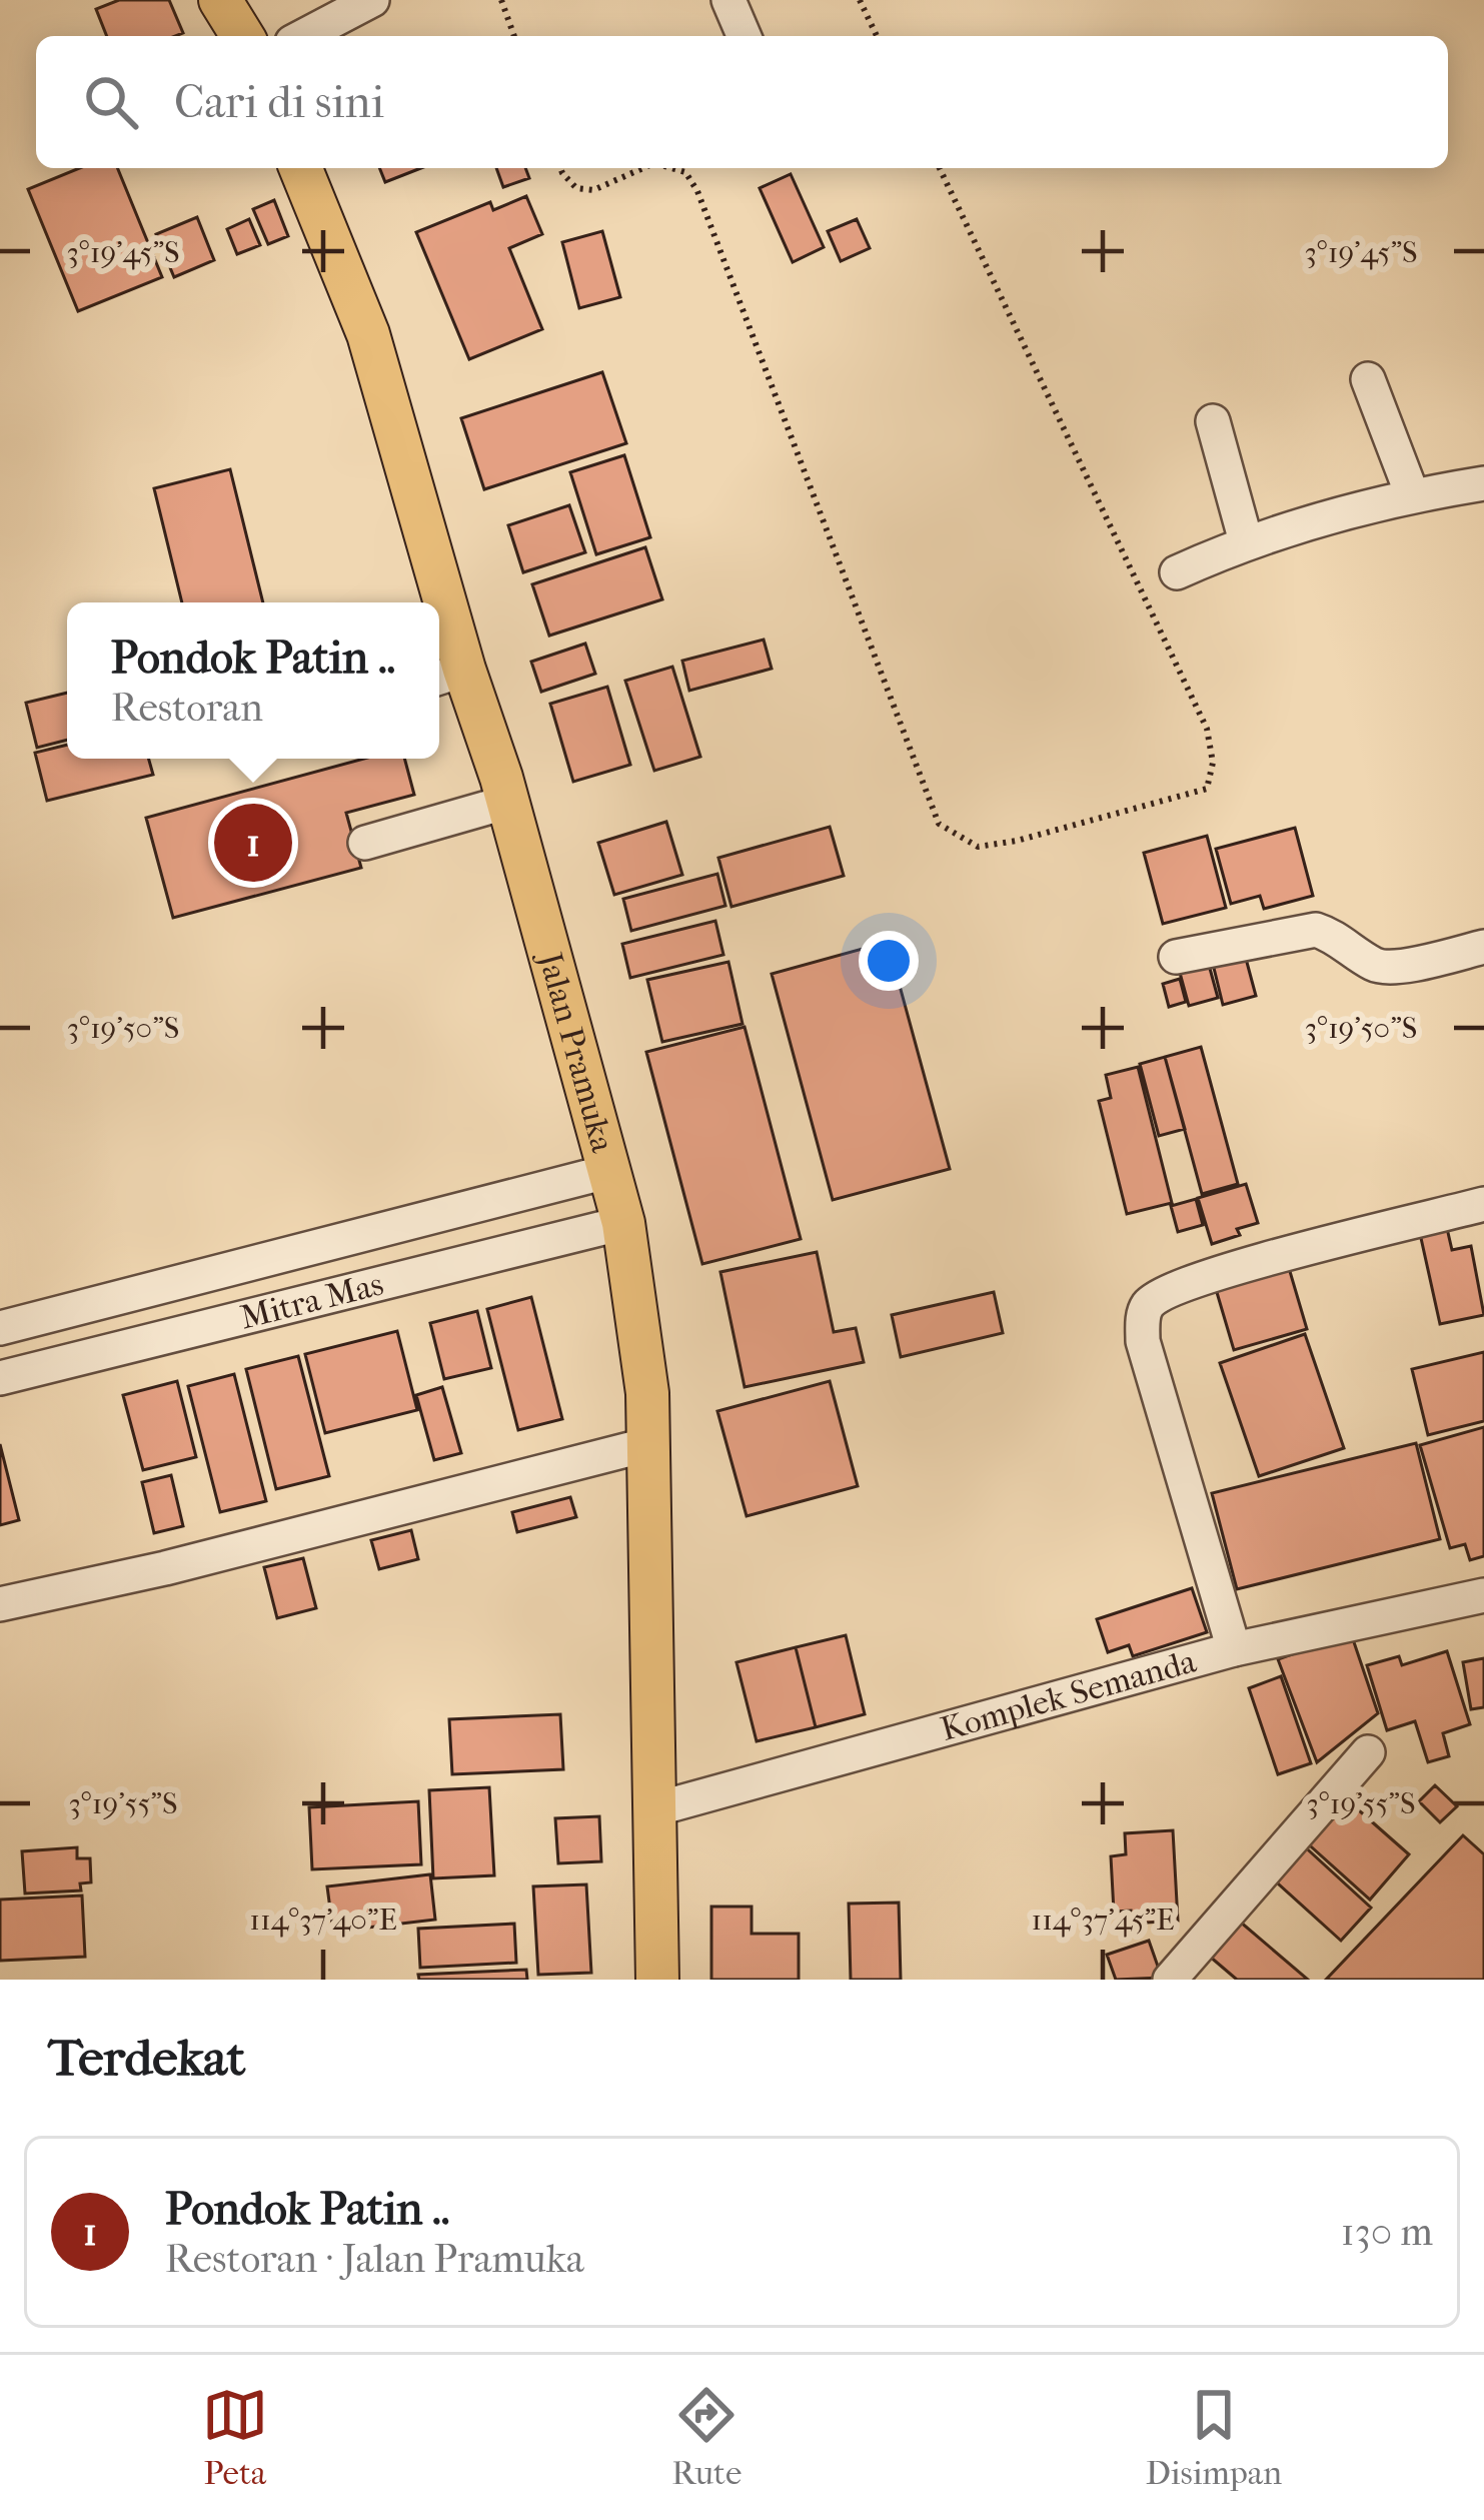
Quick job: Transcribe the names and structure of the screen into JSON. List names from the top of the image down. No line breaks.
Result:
{"streets":{"main road":["Jalan Pramuka"],"street":["Mitra Mas","Komplek Semanda"]},"crossings":[["Jalan Pramuka","Mitra Mas"],["Jalan Pramuka","Komplek Semanda"]],"page":{"search":"Cari di sini","popup":["Pondok Patin ..","Restoran"],"pins":"1","heading":"Terdekat","list":[{"mark":"1","name":"Pondok Patin ..","note":"Restoran · Jalan Pramuka","value":"130 m"}],"nav":["Peta","Rute","Disimpan"]},"coordinates":["3°19'45\"S","3°19'50\"S","3°19'55\"S","114°37'40\"E","114°37'45\"E"]}
